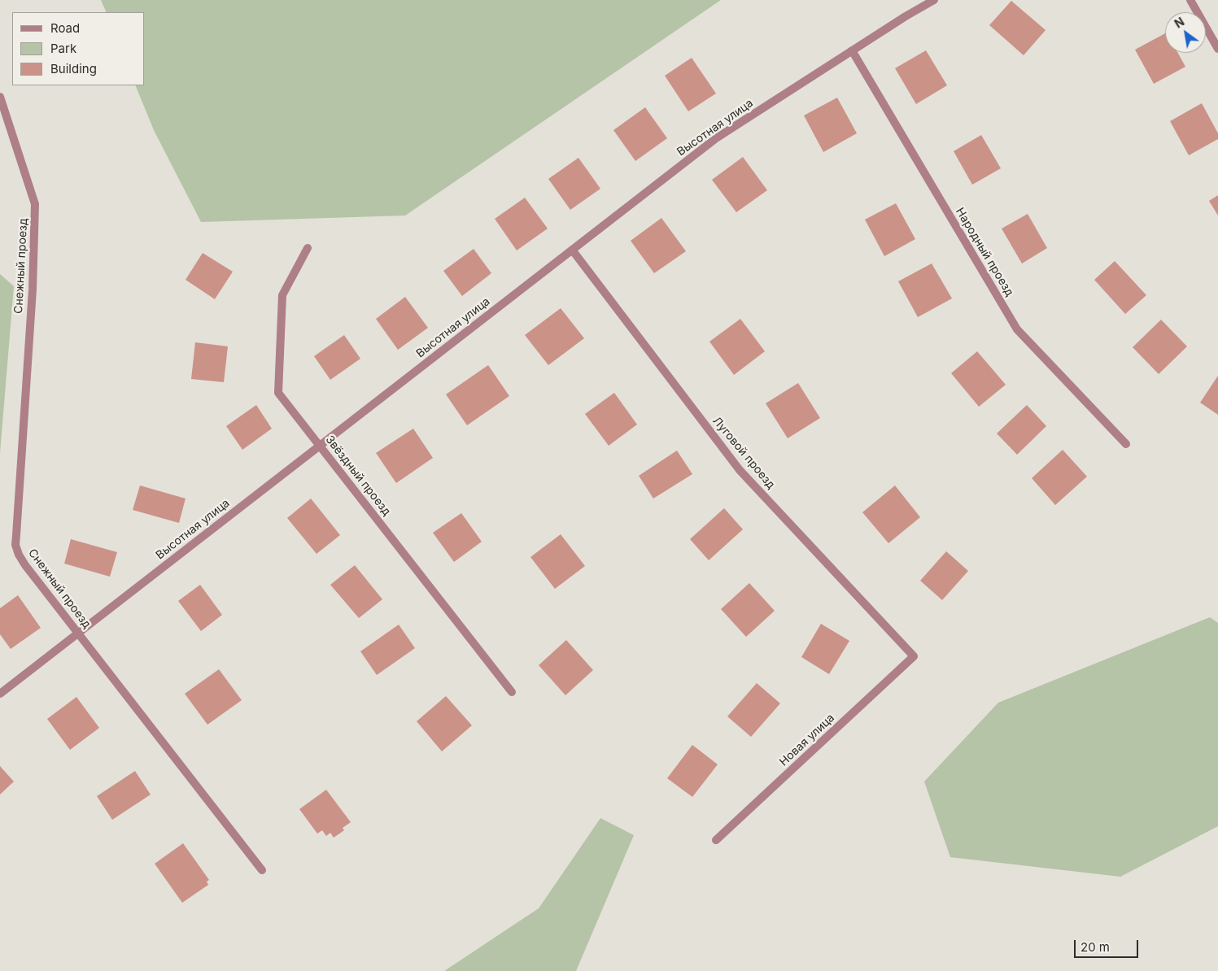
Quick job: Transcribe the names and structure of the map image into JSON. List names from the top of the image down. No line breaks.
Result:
{"streets":{"street":["Высотная улица","Народный проезд","Снежный проезд","Луговой проезд","Звёздный проезд","Новая улица"]},"crossings":[["Высотная улица","Народный проезд"],["Высотная улица","Снежный проезд"],["Высотная улица","Луговой проезд"],["Высотная улица","Звёздный проезд"],["Луговой проезд","Новая улица"]],"legend":["Road","Park","Building"],"scale_bar":"20 m","north":"top left"}
